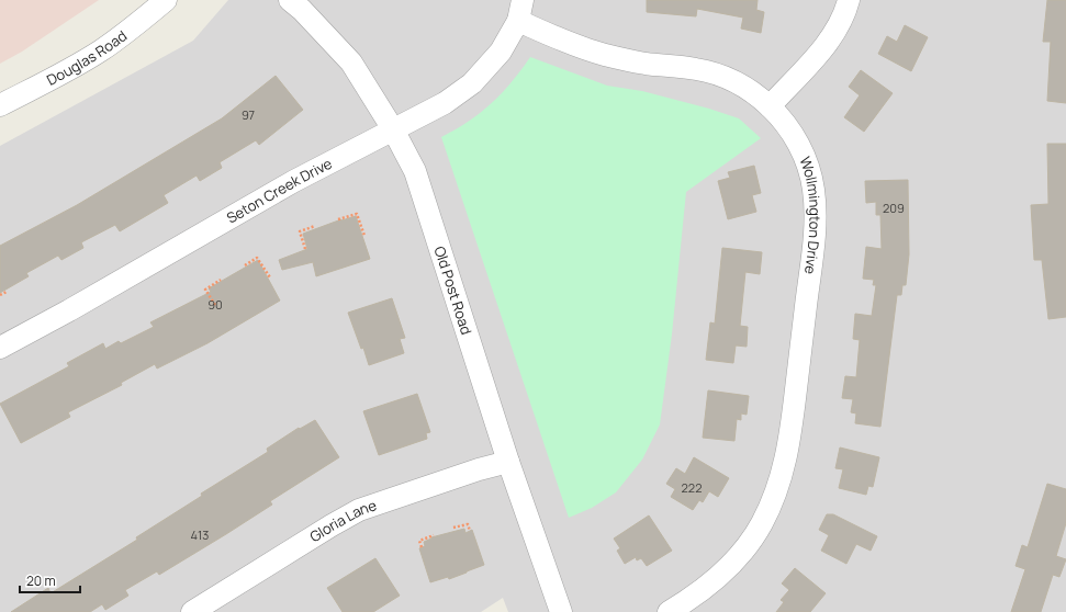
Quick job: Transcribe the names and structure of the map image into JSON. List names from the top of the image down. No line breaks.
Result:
{"streets":{"street":["Douglas Road","Seton Creek Drive","Wollmington Drive","Old Post Road","Gloria Lane"]},"crossings":[["Seton Creek Drive","Wollmington Drive"],["Seton Creek Drive","Old Post Road"],["Old Post Road","Gloria Lane"]],"house_numbers":["97","209","90","222","413"],"scale_bar":"20 m"}
